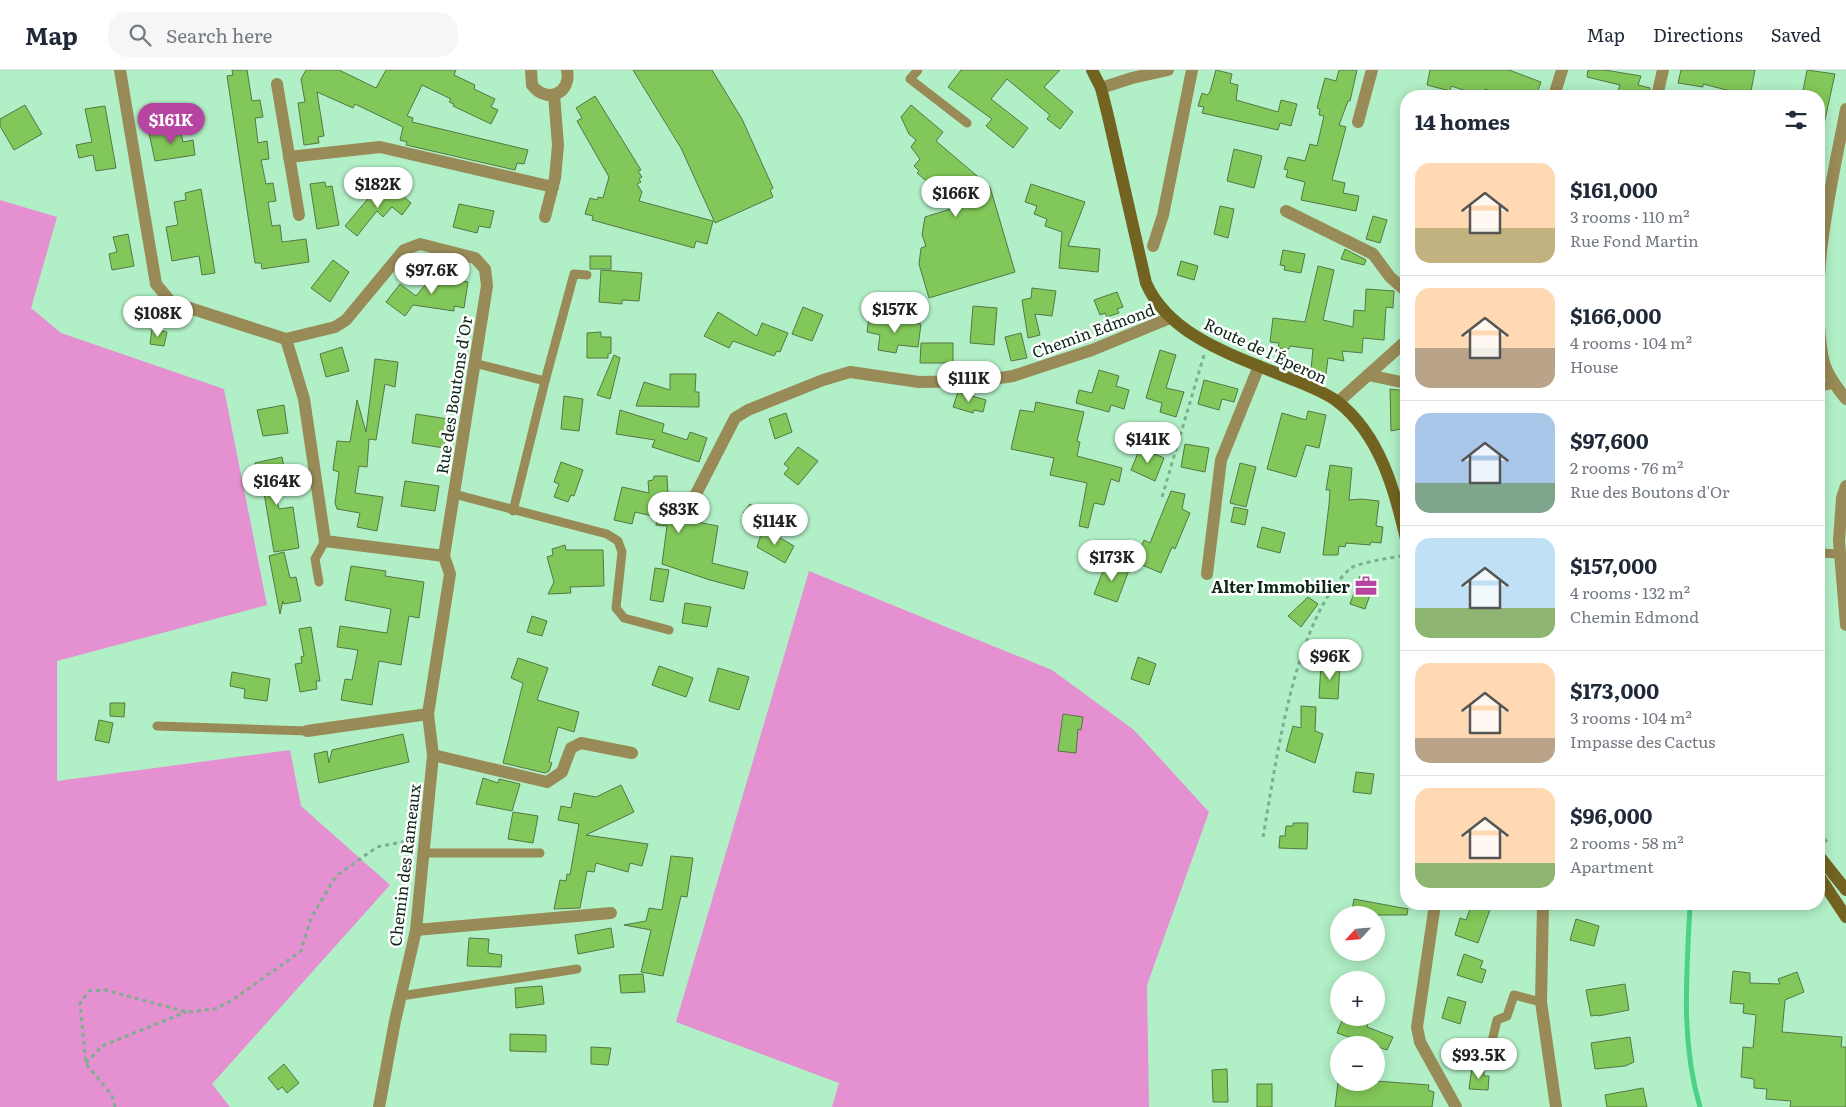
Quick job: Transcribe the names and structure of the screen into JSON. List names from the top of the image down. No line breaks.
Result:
{"streets":{"main road":["Route de l'Éperon"],"street":["Chemin Edmond","Rue des Boutons d'Or","Chemin des Rameaux"]},"crossings":[["Chemin Edmond","Route de l'Éperon"],["Rue des Boutons d'Or","Chemin des Rameaux"]],"places":{"office":["Alter Immobilier"]},"north":"bottom left","page":{"header":"Map","search":"Search here","nav":["Map","Directions","Saved"],"heading":"14 homes","price":["$161K","$182K","$166K","$97.6K","$157K","$108K","$111K","$141K","$164K","$83K","$114K","$173K","$96K","$93.5K"],"list":[{"name":"$161,000","note":"3 rooms · 110 m² · Rue Fond Martin"},{"name":"$166,000","note":"4 rooms · 104 m² · House"},{"name":"$97,600","note":"2 rooms · 76 m² · Rue des Boutons d'Or"},{"name":"$157,000","note":"4 rooms · 132 m² · Chemin Edmond"},{"name":"$173,000","note":"3 rooms · 104 m² · Impasse des Cactus"},{"name":"$96,000","note":"2 rooms · 58 m² · Apartment"}],"map_buttons":["+","−"]}}
